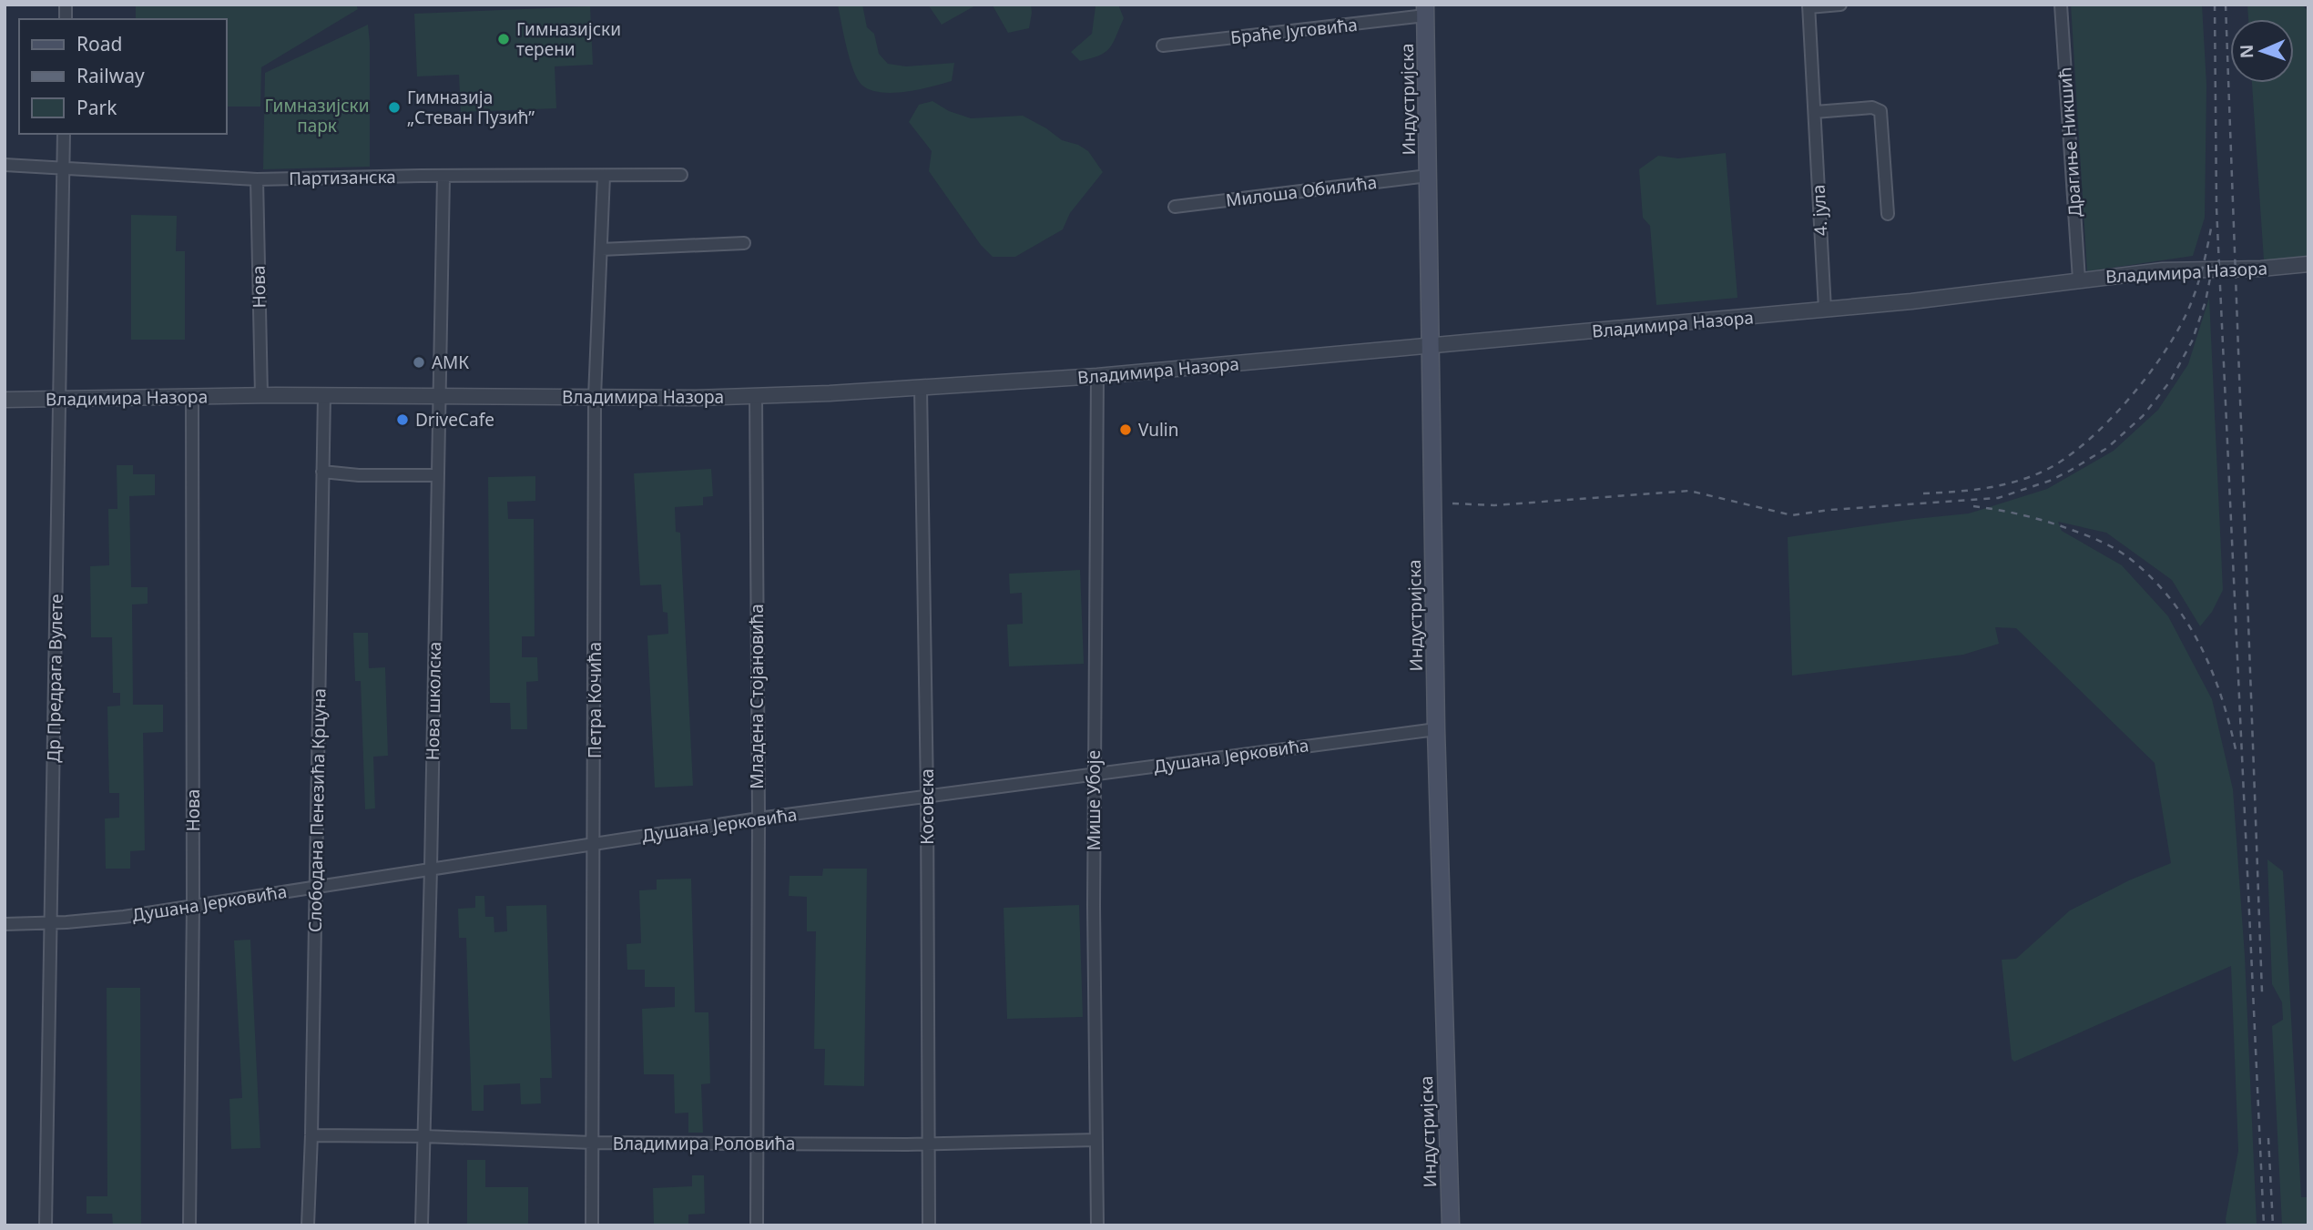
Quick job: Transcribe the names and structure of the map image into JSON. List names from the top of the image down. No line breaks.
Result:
{"streets":{"main road":["Индустријска"],"street":["Браће Југовића","Драгиње Никшић","Партизанска","Милоша Обилића","4. јула","Владимира Назора","Нова","Др Предрага Вулете","Младена Стојановића","Петра Кочића","Нова школска","Душана Јерковића","Мише Убоје","Косовска","Слободана Пенезића Крцуна","Владимира Роловића"]},"crossings":[["Браће Југовића","Индустријска"],["Индустријска","Милоша Обилића"],["Индустријска","Владимира Назора"],["Индустријска","Душана Јерковића"],["Драгиње Никшић","Владимира Назора"],["Партизанска","Нова"],["Партизанска","Др Предрага Вулете"],["Партизанска","Петра Кочића"],["Партизанска","Нова школска"],["4. јула","Владимира Назора"],["Владимира Назора","Нова"],["Владимира Назора","Др Предрага Вулете"],["Владимира Назора","Младена Стојановића"],["Владимира Назора","Петра Кочића"],["Владимира Назора","Нова школска"],["Владимира Назора","Мише Убоје"],["Владимира Назора","Косовска"],["Владимира Назора","Слободана Пенезића Крцуна"],["Нова","Душана Јерковића"],["Др Предрага Вулете","Душана Јерковића"],["Младена Стојановића","Душана Јерковића"],["Младена Стојановића","Владимира Роловића"],["Петра Кочића","Душана Јерковића"],["Петра Кочића","Владимира Роловића"],["Нова школска","Душана Јерковића"],["Нова школска","Владимира Роловића"],["Душана Јерковића","Мише Убоје"],["Душана Јерковића","Косовска"],["Душана Јерковића","Слободана Пенезића Крцуна"],["Мише Убоје","Владимира Роловића"],["Косовска","Владимира Роловића"],["Слободана Пенезића Крцуна","Владимира Роловића"]],"parks":["Гимназијски парк"],"places":["Гимназијски терени","Гимназија „Стеван Пузић”","АМК","DriveCafe","Vulin"],"legend":["Road","Railway","Park"],"north":"left"}
